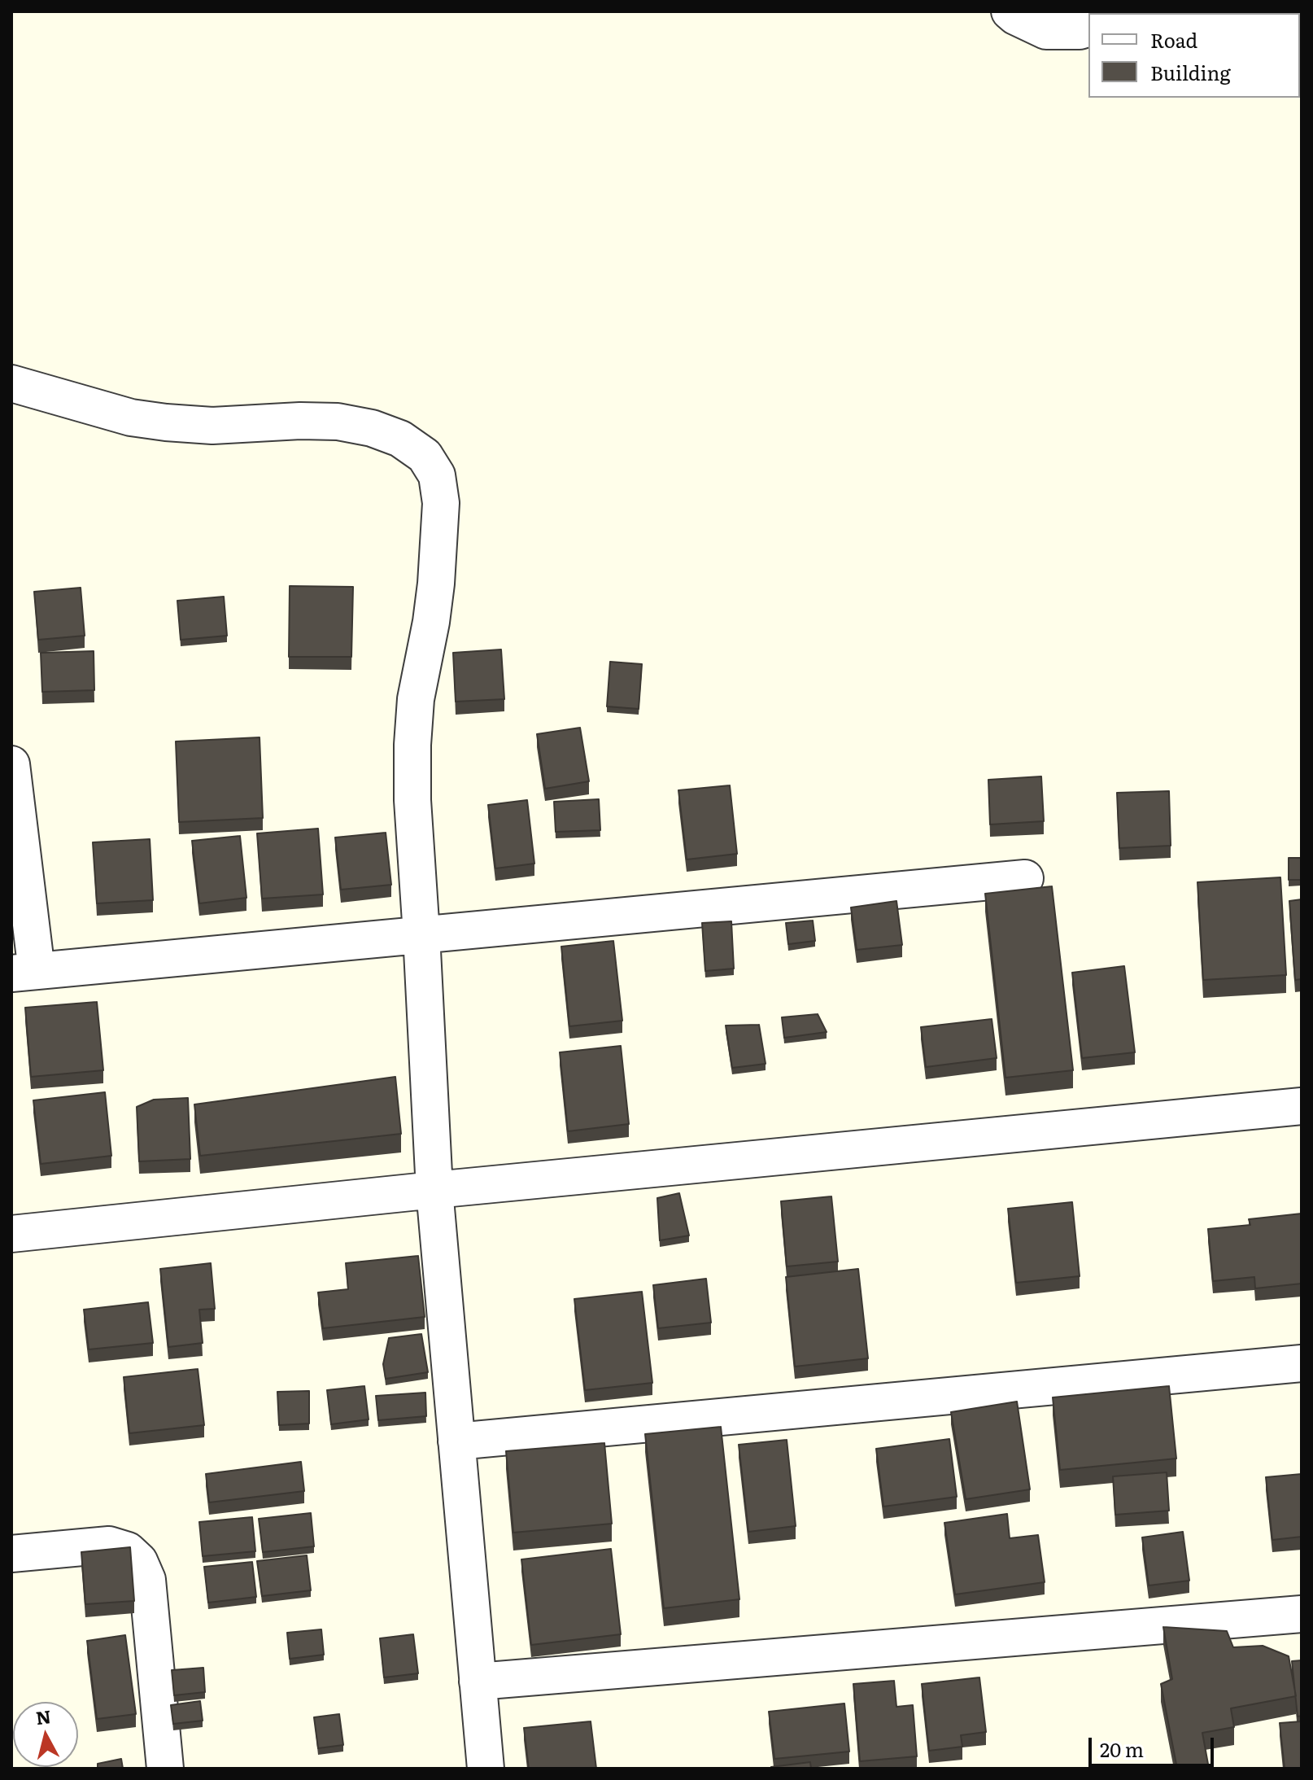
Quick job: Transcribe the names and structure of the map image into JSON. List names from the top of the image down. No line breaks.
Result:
{"legend":["Road","Building"],"scale_bar":"20 m","north":"top"}
